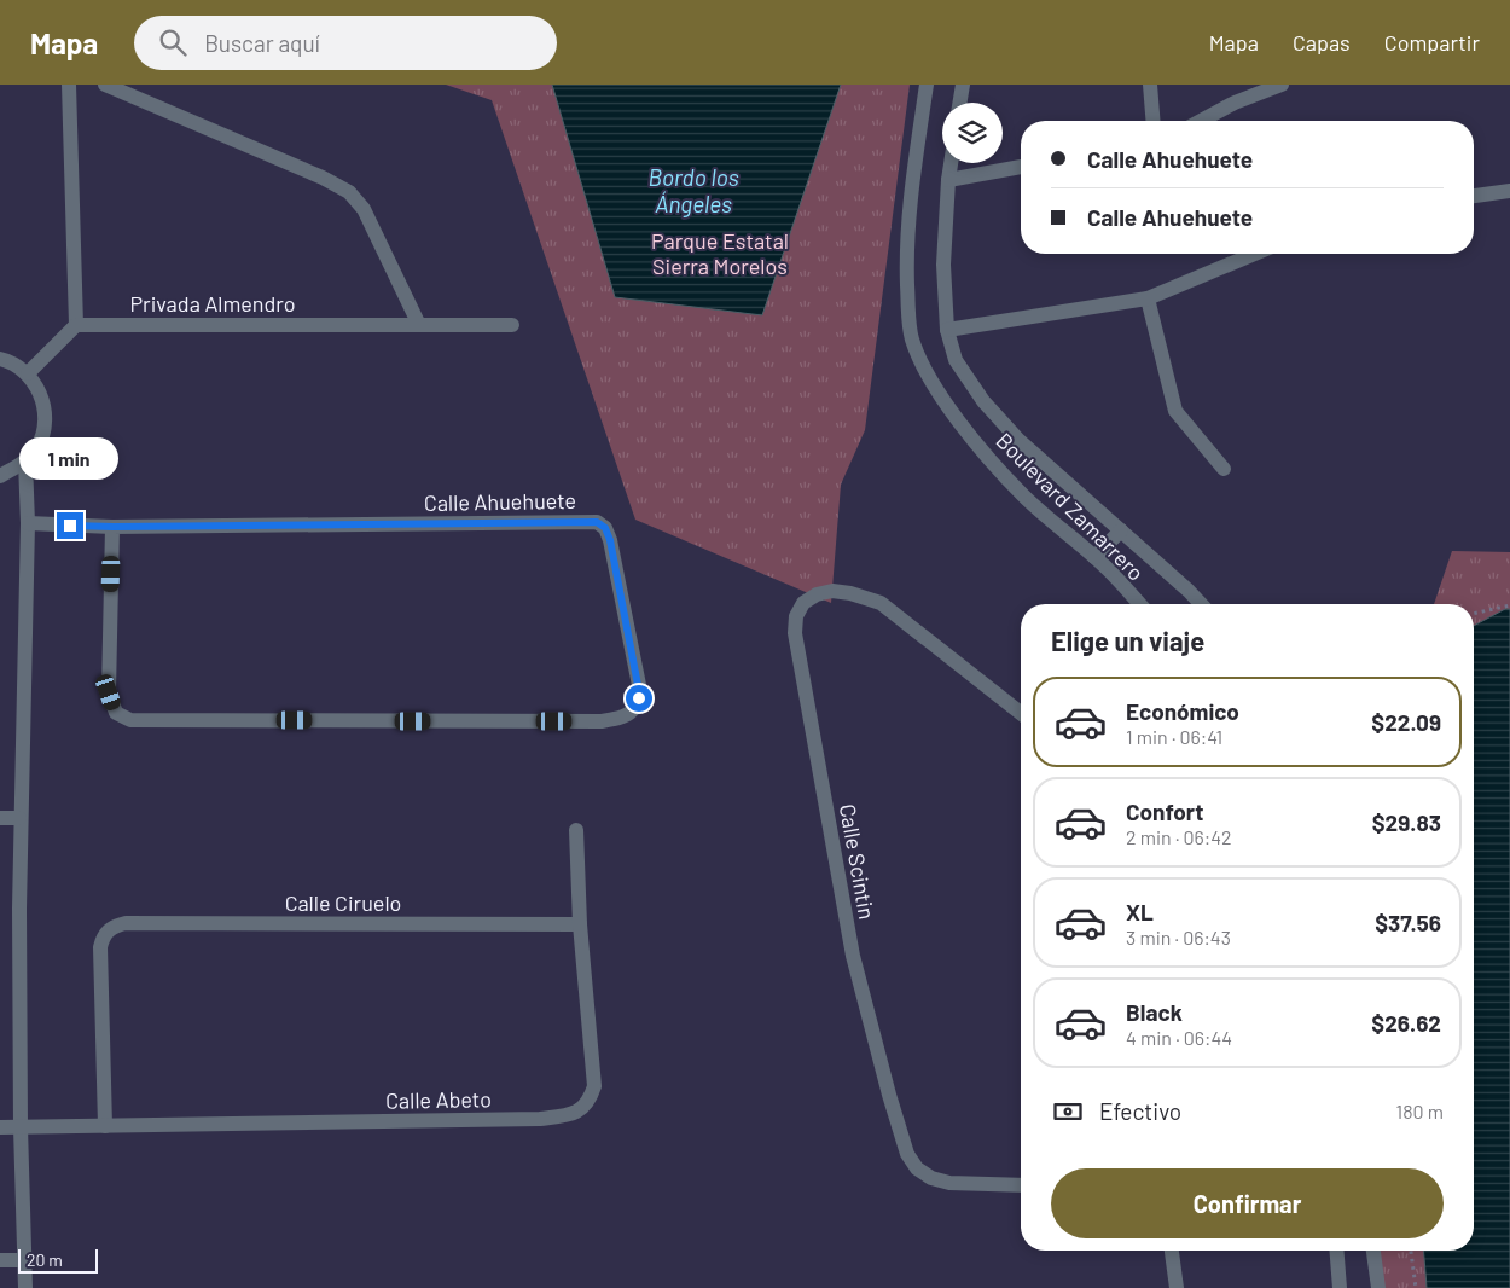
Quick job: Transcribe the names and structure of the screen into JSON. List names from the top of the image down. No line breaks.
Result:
{"streets":{"street":["Privada Almendro","Calle Ahuehuete","Boulevard Zamarrero","Calle Scintin","Calle Ciruelo","Calle Abeto"]},"crossings":[["Calle Ciruelo","Calle Abeto"]],"water":["Bordo los Ángeles"],"parks":["Parque Estatal Sierra Morelos"],"scale_bar":"20 m","page":{"header":"Mapa","search":"Buscar aquí","nav":["Mapa","Capas","Compartir"],"banner":["Calle Ahuehuete","Calle Ahuehuete"],"bubble":"1 min","heading":"Elige un viaje","list":[{"name":"Económico","note":"1 min · 06:41","value":"$22.09"},{"name":"Confort","note":"2 min · 06:42","value":"$29.83"},{"name":"XL","note":"3 min · 06:43","value":"$37.56"},{"name":"Black","note":"4 min · 06:44","value":"$26.62"}],"pay":["Efectivo","180 m"],"buttons":"Confirmar","scale":"20 m"}}
